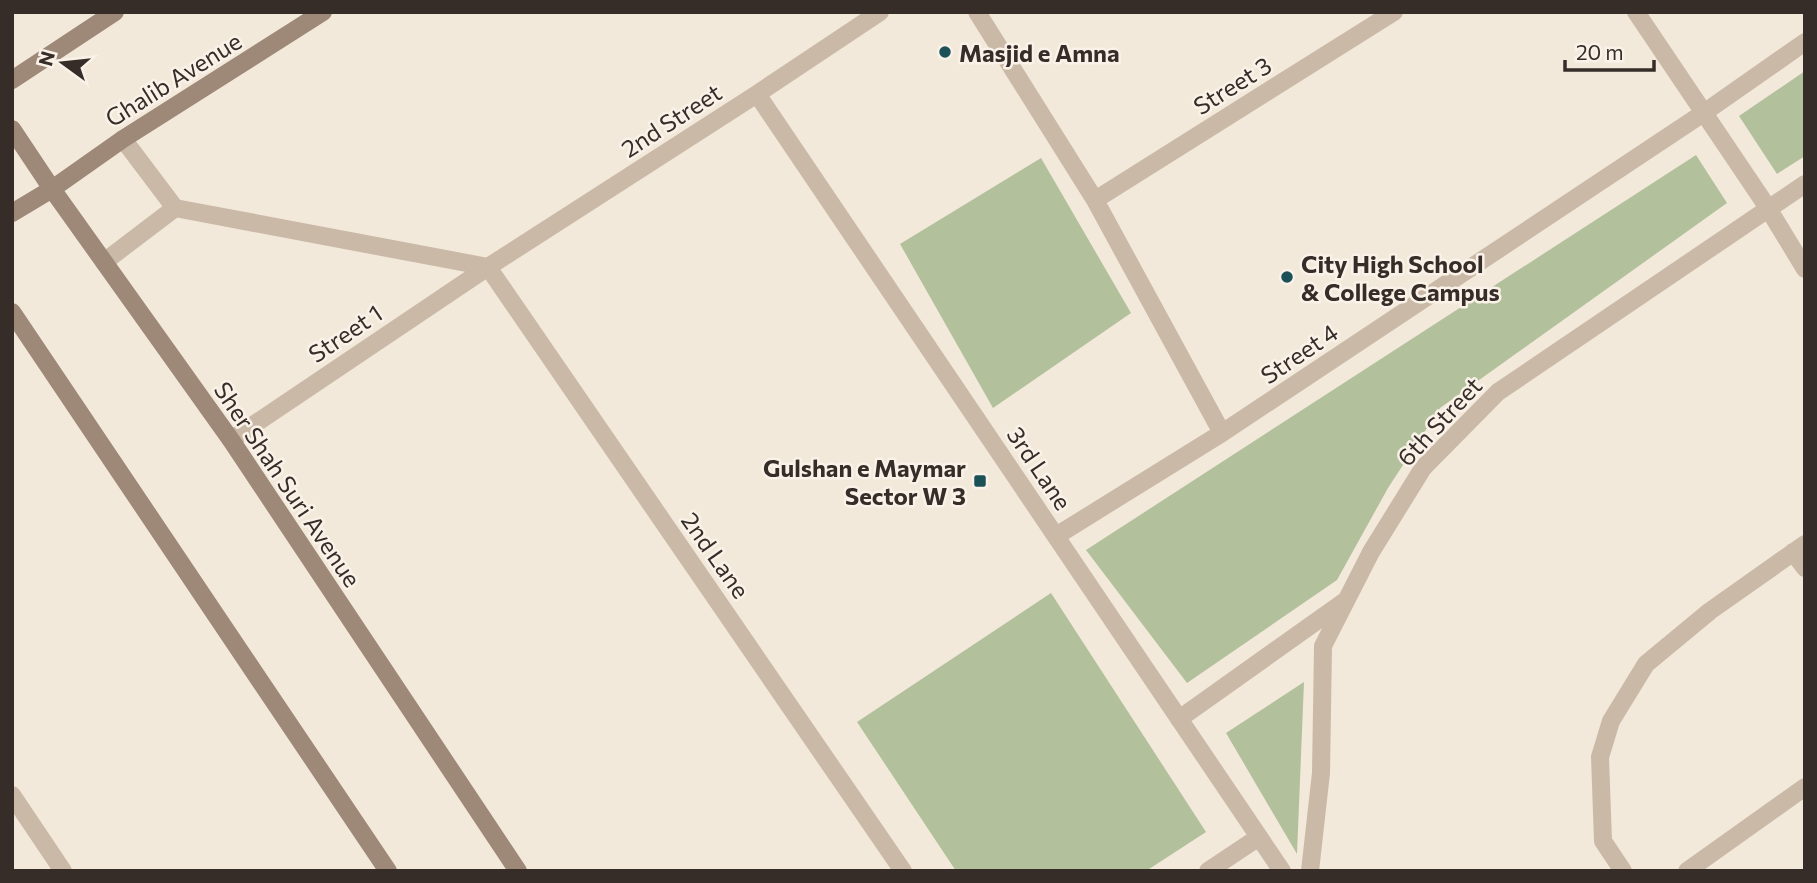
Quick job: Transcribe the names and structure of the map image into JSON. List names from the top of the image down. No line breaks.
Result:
{"streets":{"street":["Ghalib Avenue","Street 3","2nd Street","Street 1","Street 4","6th Street","3rd Lane","Sher Shah Suri Avenue","2nd Lane"]},"crossings":[["Ghalib Avenue","Sher Shah Suri Avenue"],["2nd Street","Street 1"],["2nd Street","3rd Lane"],["2nd Street","2nd Lane"],["Street 1","Sher Shah Suri Avenue"],["Street 1","2nd Lane"],["Street 4","3rd Lane"]],"places":{"other":["Masjid e Amna","City High School & College Campus"],"transit":["Gulshan e Maymar Sector W 3"]},"scale_bar":"20 m","north":"left"}
